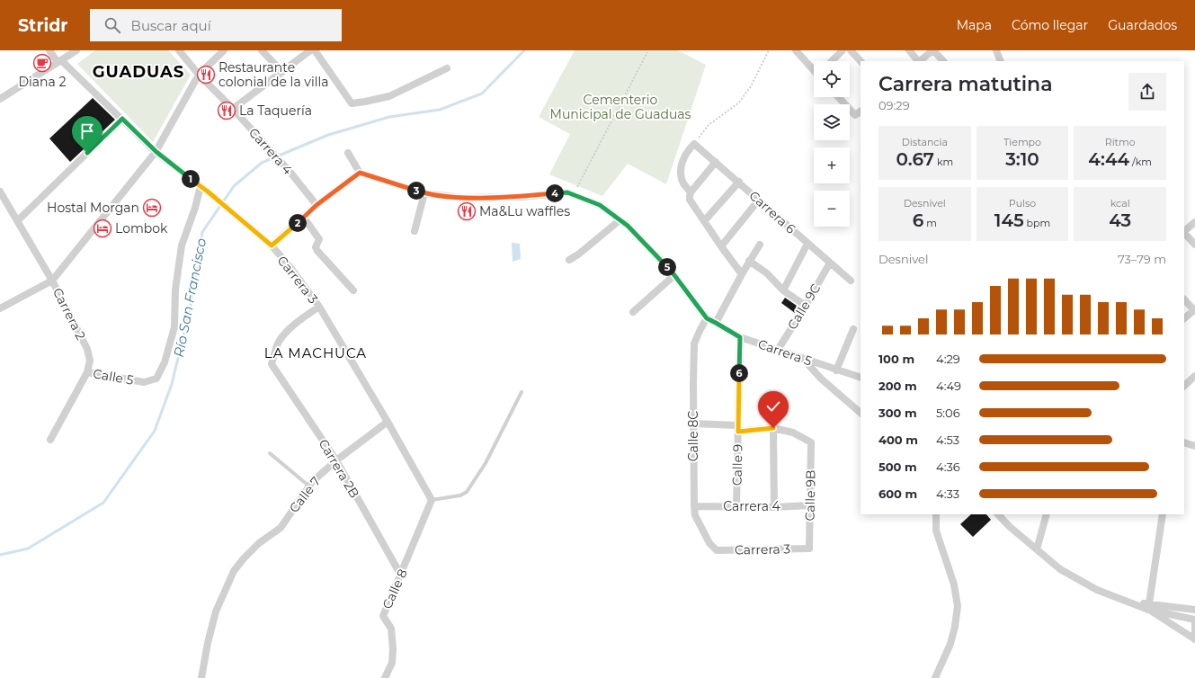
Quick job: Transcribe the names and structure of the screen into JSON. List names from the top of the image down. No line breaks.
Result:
{"streets":{"street":["Carrera 4","Carrera 6","Carrera 3","Calle 9C","Carrera 2","Carrera 5","Calle 5","Calle 8C","Calle 9","Carrera 2B","Calle 7","Calle 9B","Calle 8"]},"crossings":[["Carrera 4","Calle 8C"],["Carrera 4","Calle 9"],["Carrera 4","Calle 9B"],["Carrera 6","Calle 9C"],["Carrera 3","Calle 5"],["Carrera 3","Calle 8C"],["Carrera 3","Carrera 2B"],["Carrera 3","Calle 7"],["Carrera 3","Calle 9B"],["Carrera 3","Calle 8"],["Calle 9C","Carrera 5"],["Carrera 2","Calle 5"],["Carrera 5","Calle 8C"],["Carrera 5","Calle 9"],["Carrera 2B","Calle 7"],["Carrera 2B","Calle 8"]],"districts":["GUADUAS","LA MACHUCA"],"water":["Río San Francisco"],"parks":["Cementerio Municipal de Guaduas"],"places":{"cafe":["Diana 2"],"restaurant":["Restaurante colonial de la villa","La Taquería","Ma&Lu waffles"],"hotel":["Hostal Morgan","Lombok"]},"page":{"header":"Stridr","search":"Buscar aquí","nav":["Mapa","Cómo llegar","Guardados"],"map_buttons":["+","−"],"heading":["Carrera matutina","09:29"],"stats":[["Distancia","0.67 km"],["Tiempo","3:10"],["Ritmo","4:44 /km"],["Desnivel","6 m"],["Pulso","145 bpm"],["kcal","43"]],"pins":["1","3","4","2","5","6"],"chart":["Desnivel","73–79 m"],"list":[{"name":"100 m","note":"4:29"},{"name":"200 m","note":"4:49"},{"name":"300 m","note":"5:06"},{"name":"400 m","note":"4:53"},{"name":"500 m","note":"4:36"},{"name":"600 m","note":"4:33"}]}}
